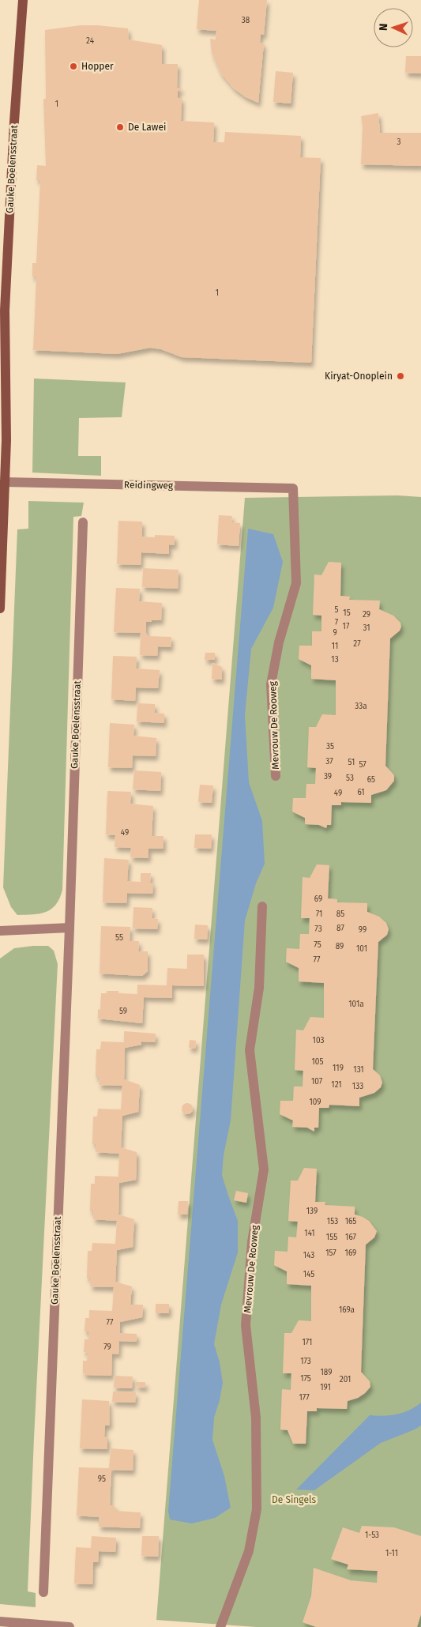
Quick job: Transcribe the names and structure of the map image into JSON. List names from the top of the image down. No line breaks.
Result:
{"streets":{"main road":["Gauke Boelensstraat"],"street":["Reidingweg","Mevrouw De Rooweg"]},"crossings":[["Gauke Boelensstraat","Reidingweg"],["Reidingweg","Mevrouw De Rooweg"]],"parks":["De Singels"],"places":["Hopper","De Lawei","Kiryat-Onoplein"],"house_numbers":["38","24","1","3","1","5","15","29","7","17","31","9","27","11","13","33a","35","37","51","57","39","53","65","61","49","49","69","71","85","87","73","99","55","75","89","101","77","101a","59","103","105","119","131","107","121","133","109","139","153","165","141","155","167","157","169","143","145","169a","77","171","79","173","189","175","201","191","177","95","1-53","1-11"],"north":"left"}
